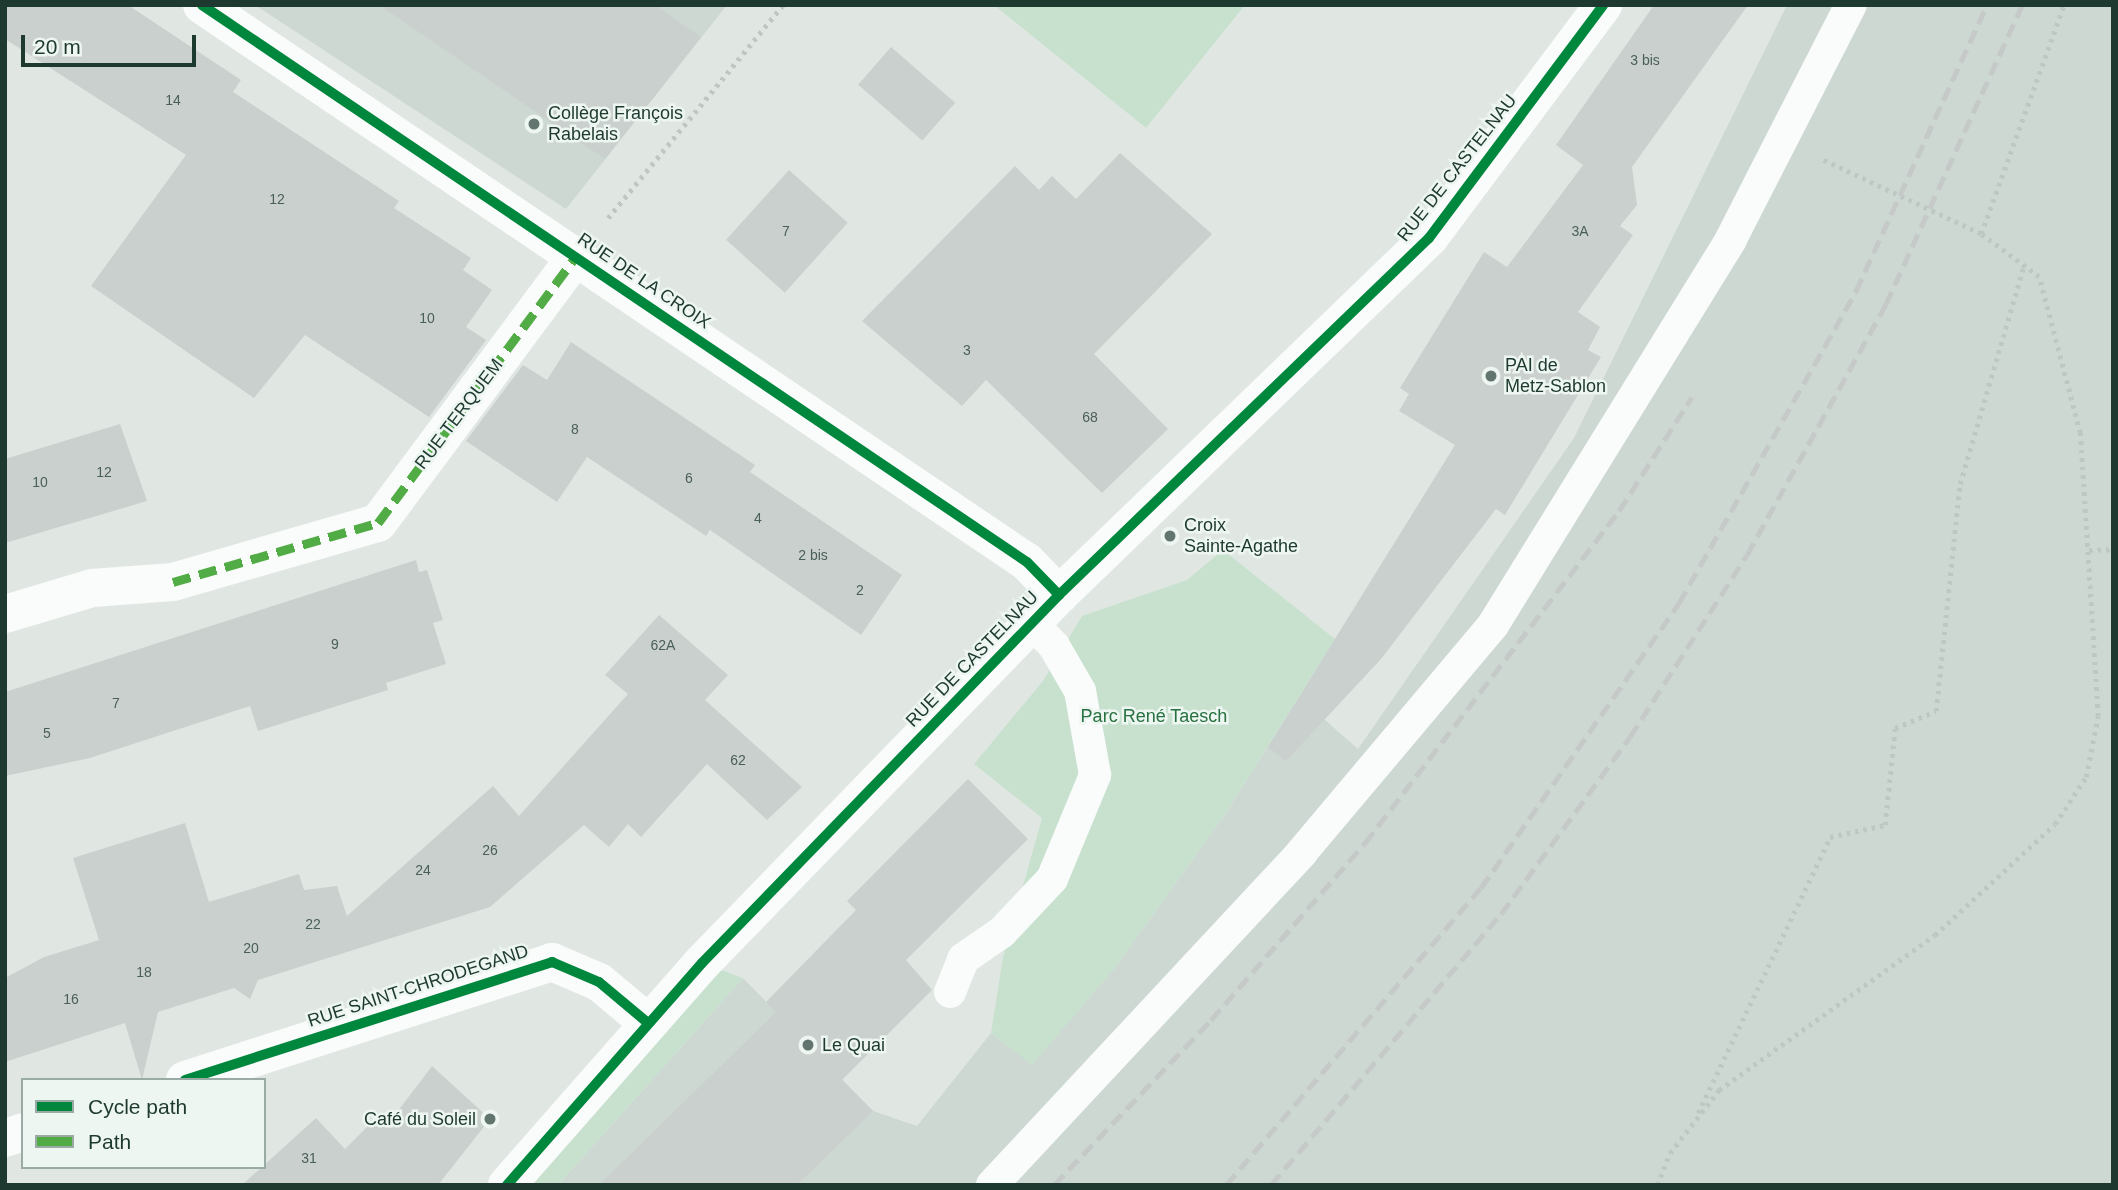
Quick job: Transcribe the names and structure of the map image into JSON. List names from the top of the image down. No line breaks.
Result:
{"streets":{"street":["RUE DE CASTELNAU","RUE DE LA CROIX","RUE TERQUEM","RUE SAINT-CHRODEGAND"]},"crossings":[["RUE DE CASTELNAU","RUE DE LA CROIX"],["RUE DE CASTELNAU","RUE SAINT-CHRODEGAND"],["RUE DE LA CROIX","RUE TERQUEM"]],"parks":["Parc René Taesch"],"places":["Collège François Rabelais","PAI de Metz-Sablon","Croix Sainte-Agathe","Le Quai","Café du Soleil"],"house_numbers":["3 bis","14","12","7","3A","10","3","68","8","12","6","10","4","2 bis","2","9","62A","7","5","62","26","24","22","20","18","16","31"],"legend":["Cycle path","Path"],"scale_bar":"20 m"}
